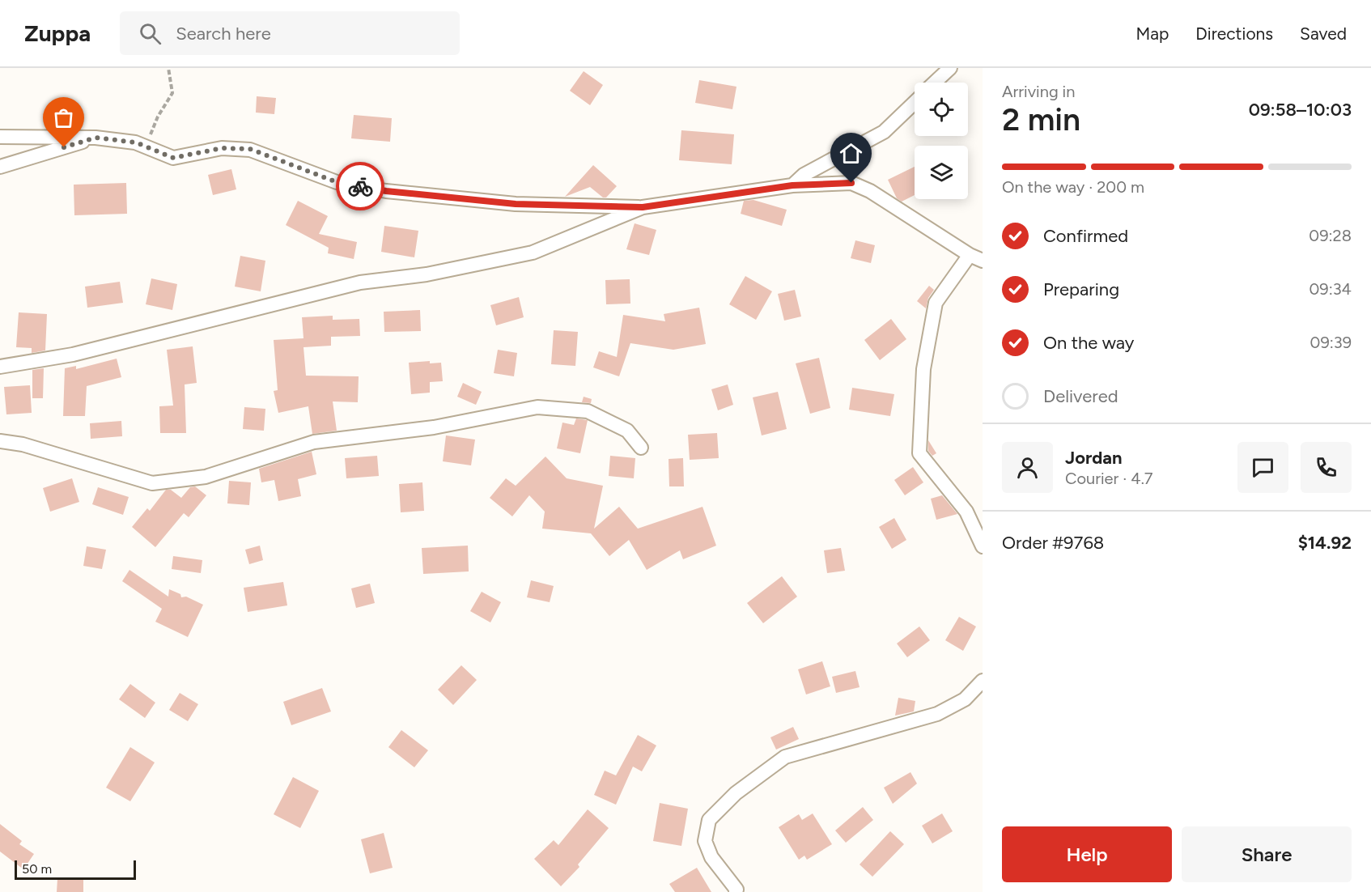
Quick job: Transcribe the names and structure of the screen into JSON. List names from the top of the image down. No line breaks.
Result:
{"scale_bar":"50 m","page":{"header":"Zuppa","search":"Search here","nav":["Map","Directions","Saved"],"heading":["2 min","Arriving in","09:58–10:03"],"panel":["Jordan","Courier · 4.7","Order #9768","$14.92"],"bar":"On the way · 200 m","list":[["Confirmed","09:28"],["Preparing","09:34"],["On the way","09:39"],"Delivered"],"buttons":["Help","Share"],"scale":"50 m"}}
